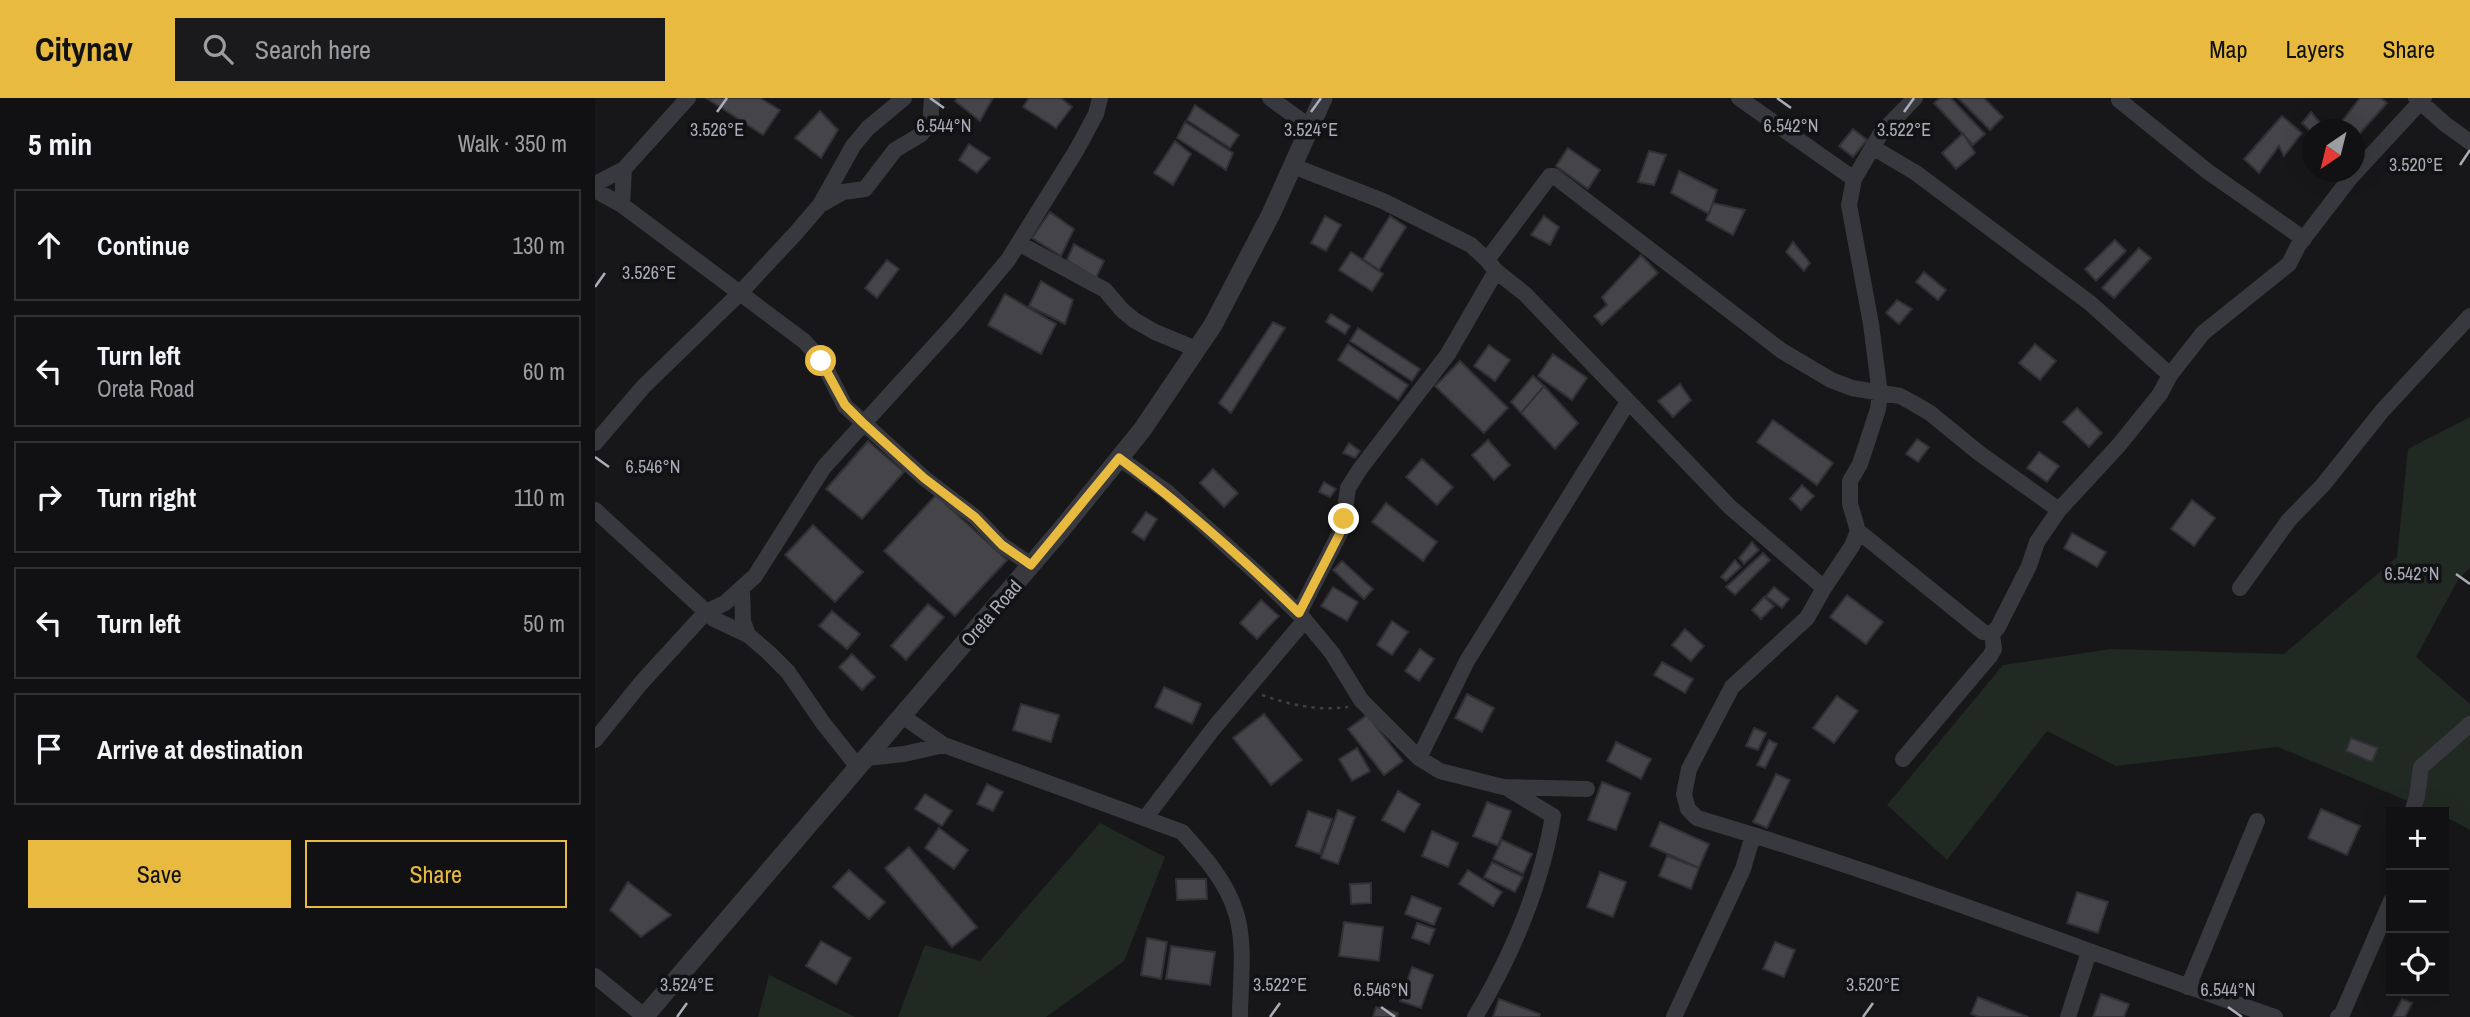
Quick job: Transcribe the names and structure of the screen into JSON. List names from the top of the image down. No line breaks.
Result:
{"streets":{"street":["Oreta Road"]},"north":"bottom left","page":{"header":"Citynav","search":"Search here","nav":["Map","Layers","Share"],"heading":["5 min","Walk · 350 m"],"list":[["Continue","130 m"],["Turn left","Oreta Road","60 m"],["Turn right","110 m"],["Turn left","50 m"],"Arrive at destination"],"map_buttons":["+","−"],"buttons":["Save","Share"]},"coordinates":["6.544°N","6.542°N","3.526°E","3.524°E","3.522°E","3.520°E","6.546°N"]}
